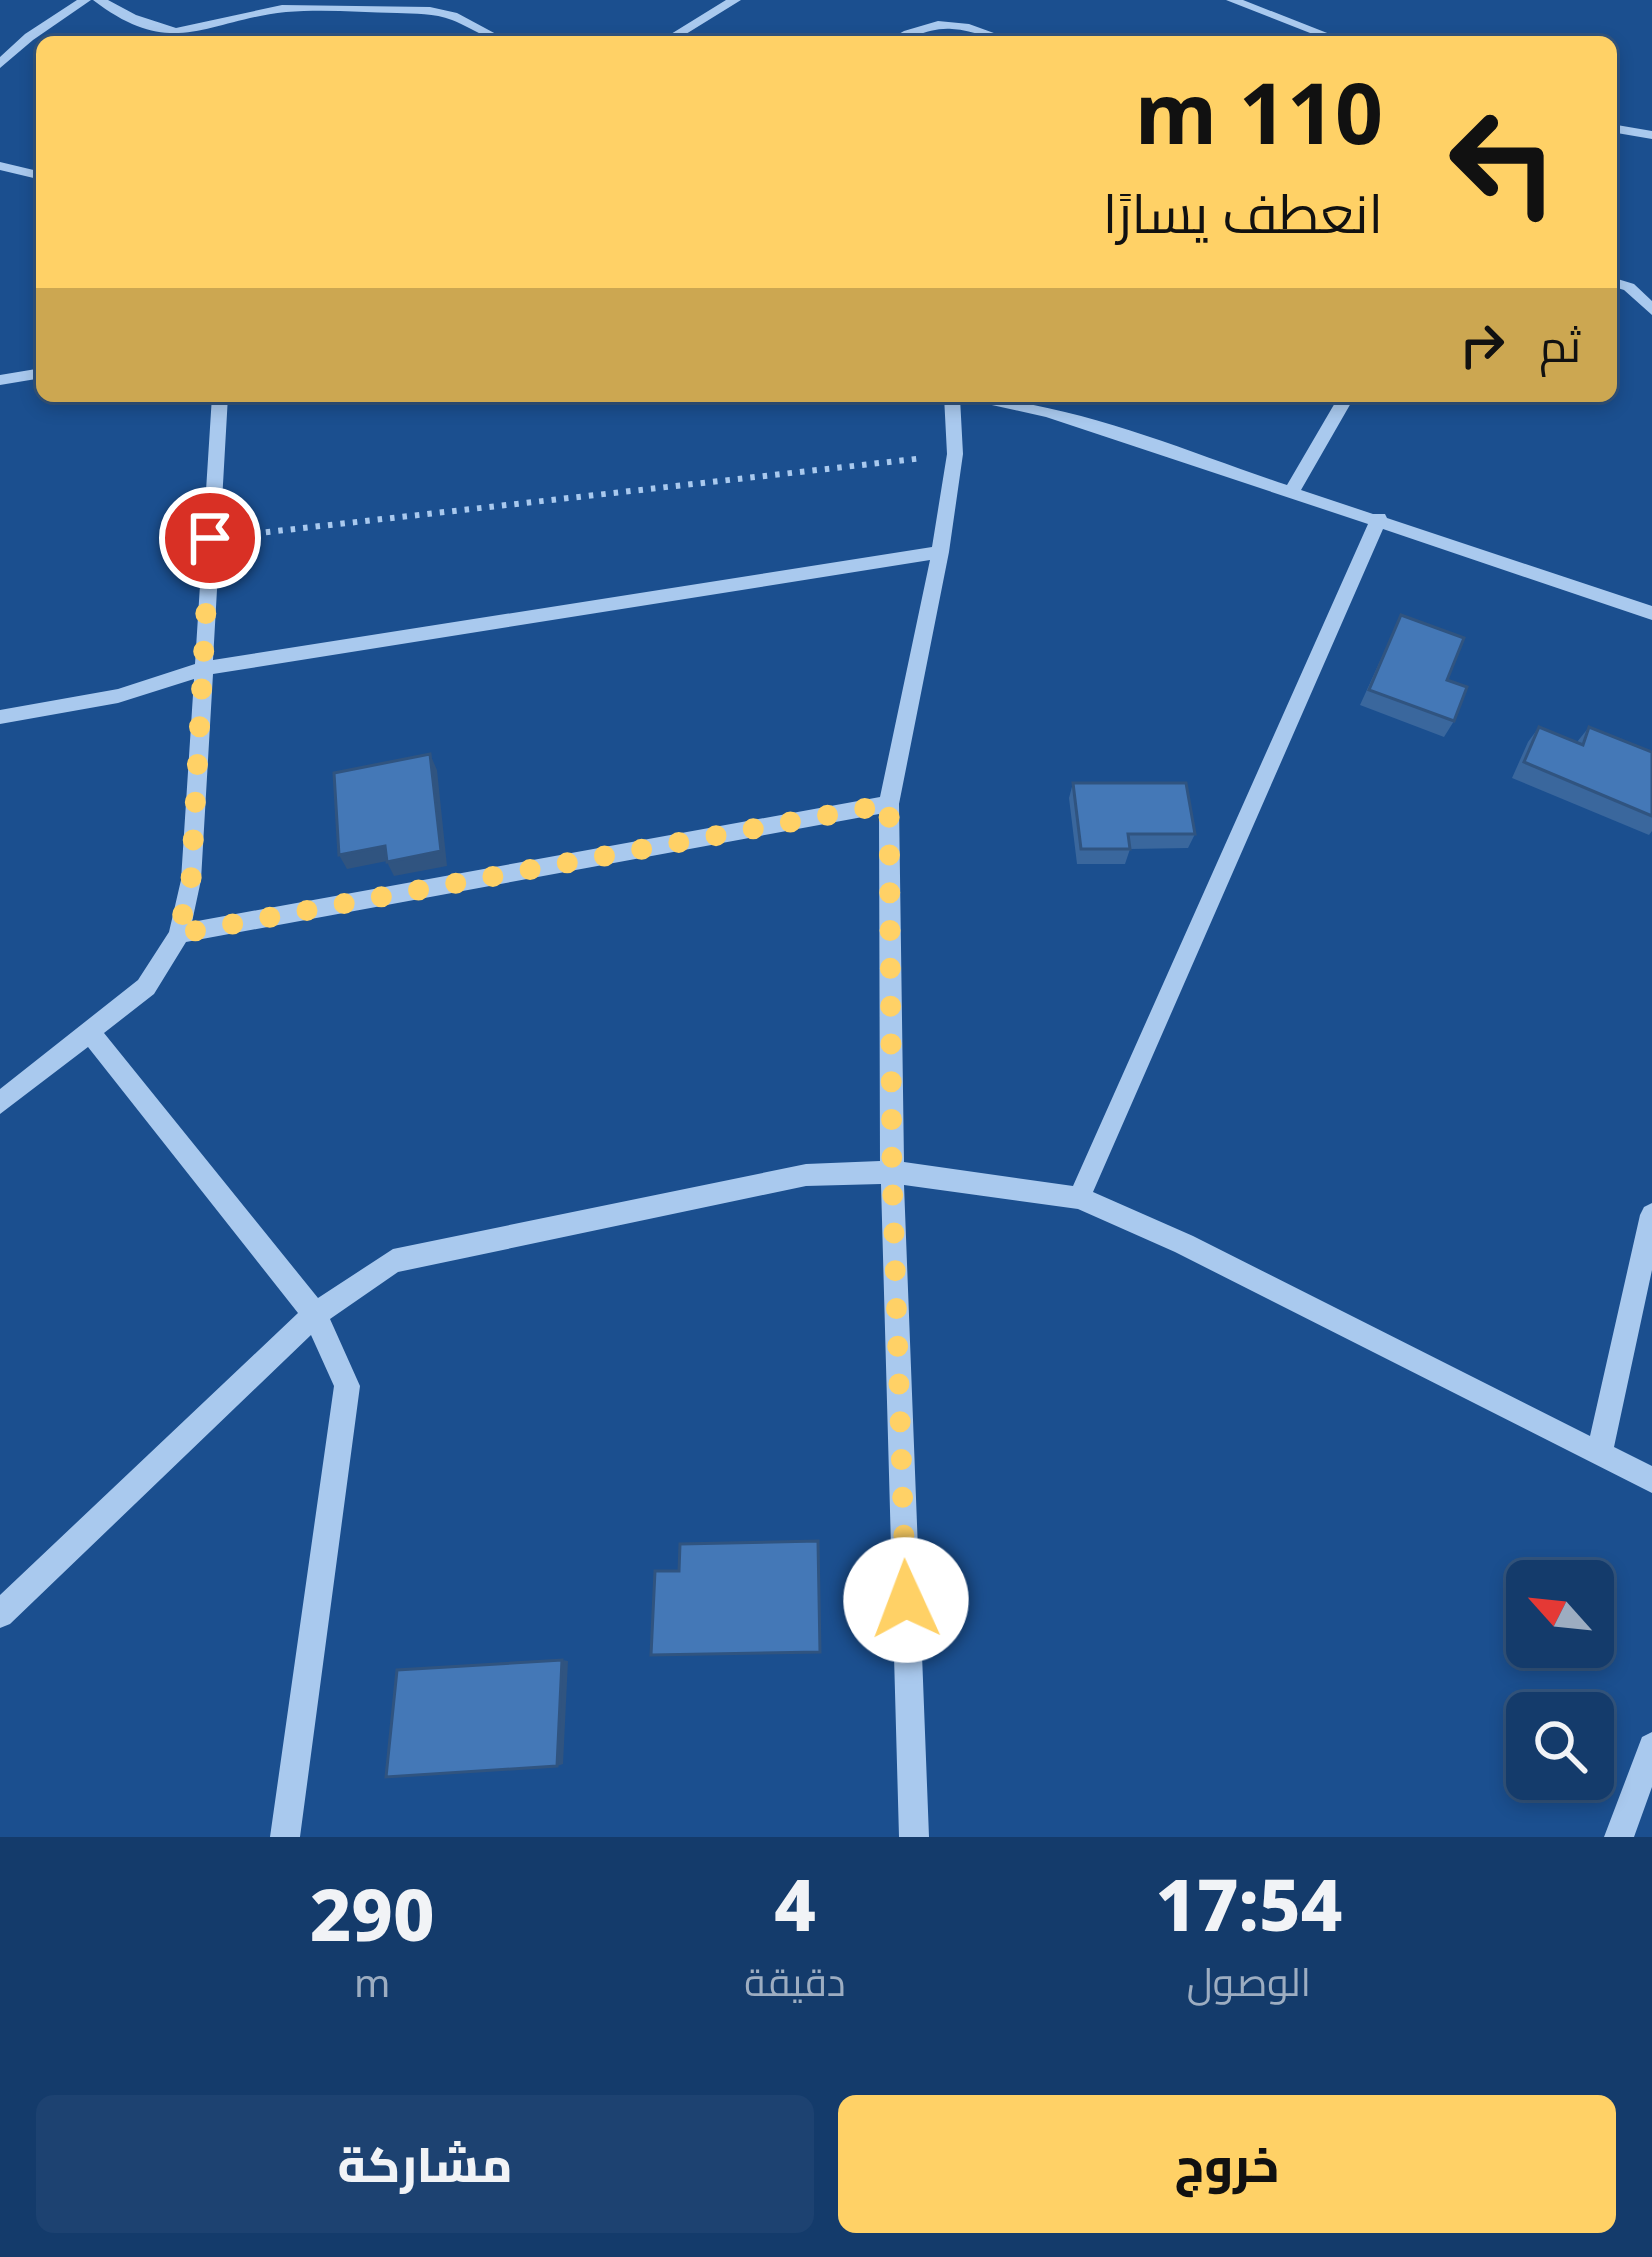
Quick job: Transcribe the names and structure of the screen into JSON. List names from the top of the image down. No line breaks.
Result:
{"north":"top left","page":{"turn":["110 m","انعطف يسارًا"],"then":"ثم","eta":["17:54","الوصول","4","دقيقة","290","m"],"buttons":["خروج","مشاركة"]}}
